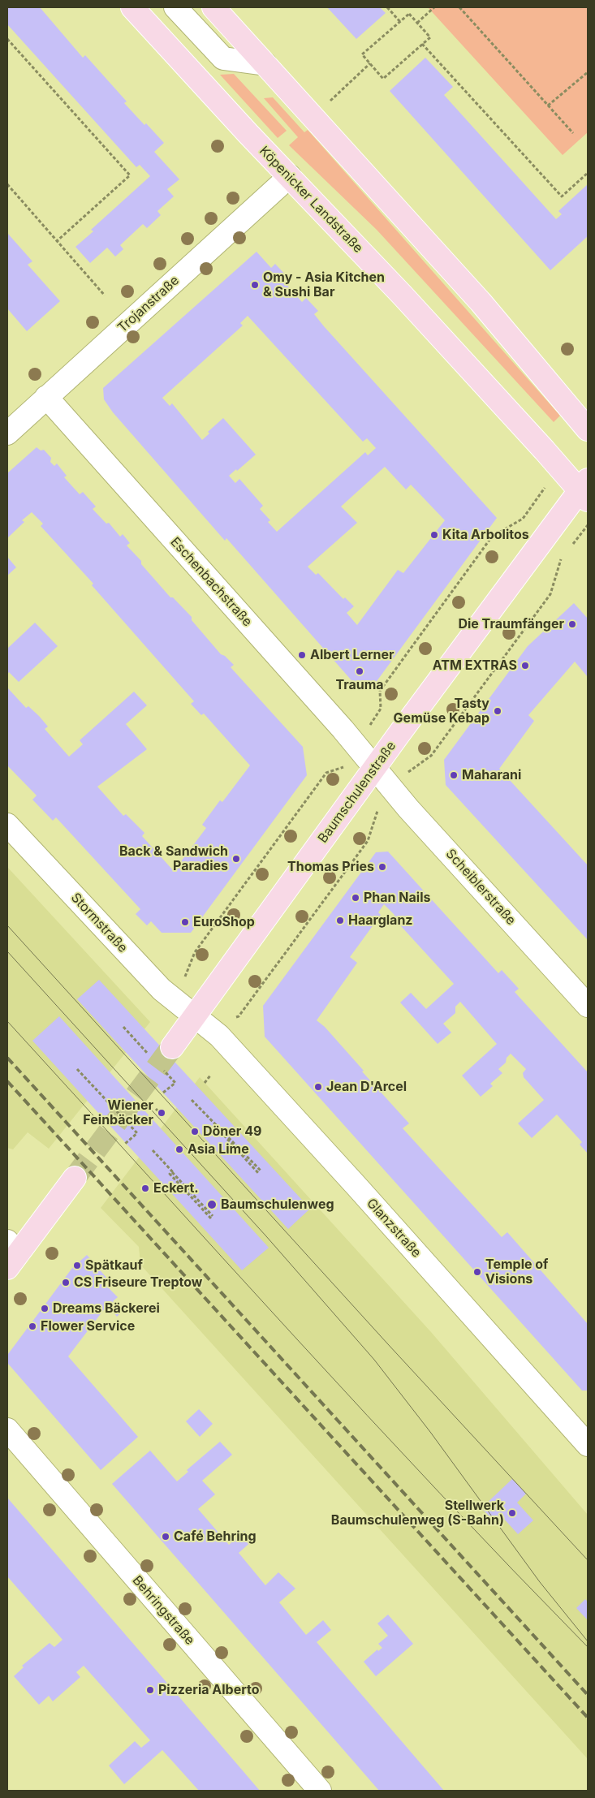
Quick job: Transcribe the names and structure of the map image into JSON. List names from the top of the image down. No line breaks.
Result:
{"streets":{"main road":["Köpenicker Landstraße","Baumschulenstraße"],"street":["Trojanstraße","Eschenbachstraße","Scheiblerstraße","Stormstraße","Glanzstraße","Behringstraße"]},"crossings":[["Köpenicker Landstraße","Trojanstraße"],["Köpenicker Landstraße","Baumschulenstraße"],["Trojanstraße","Eschenbachstraße"],["Eschenbachstraße","Baumschulenstraße"],["Eschenbachstraße","Scheiblerstraße"],["Baumschulenstraße","Scheiblerstraße"],["Baumschulenstraße","Stormstraße"],["Baumschulenstraße","Glanzstraße"],["Stormstraße","Glanzstraße"]],"places":["Omy - Asia Kitchen & Sushi Bar","Kita Arbolitos","Die Traumfänger","Albert Lerner","ATM EXTRAS","Trauma","Tasty Gemüse Kebap","Maharani","Back & Sandwich Paradies","Thomas Pries","Phan Nails","Haarglanz","EuroShop","Jean D'Arcel","Wiener Feinbäcker","Döner 49","Asia Lime","Eckert.","Baumschulenweg","Spätkauf","Temple of Visions","CS Friseure Treptow","Dreams Bäckerei","Flower Service","Stellwerk Baumschulenweg (S-Bahn)","Café Behring","Pizzeria Alberto"]}
